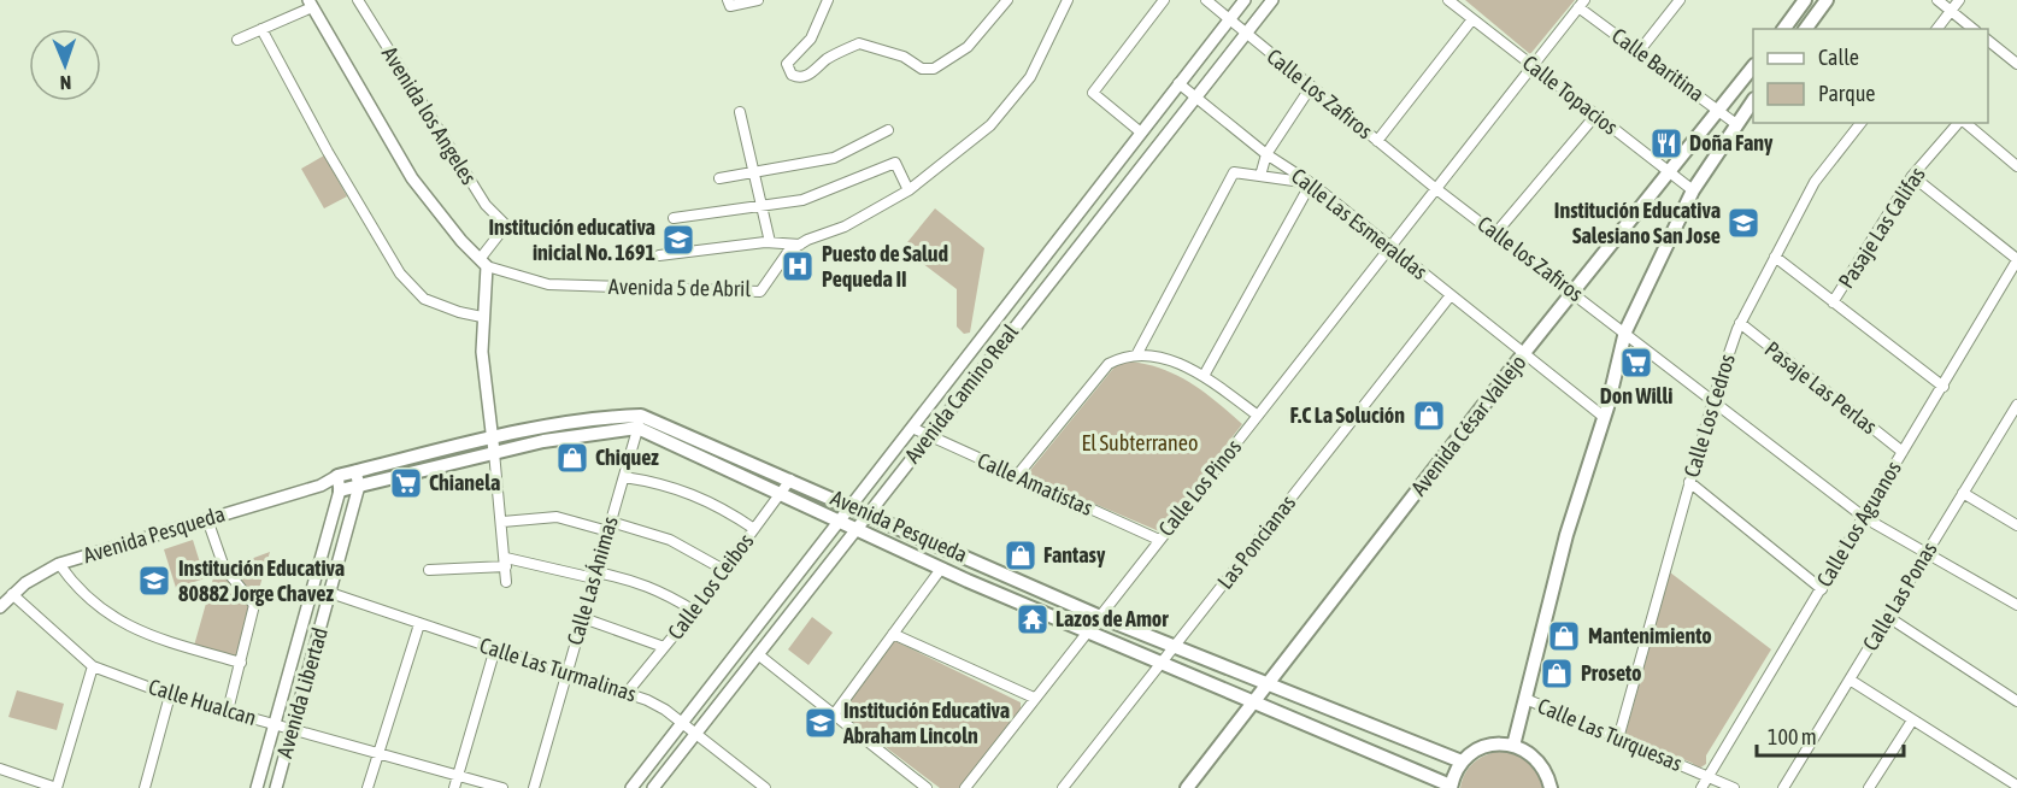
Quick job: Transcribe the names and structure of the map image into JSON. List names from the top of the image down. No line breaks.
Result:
{"streets":{"main road":["Avenida César Vallejo","Avenida Pesqueda"],"street":["Calle Baritina","Calle Los Zafiros","Calle Topacios","Avenida los Angeles","Calle Las Esmeraldas","Pasaje Las Califas","Calle los Zafiros","Avenida 5 de Abril","Pasaje Las Perlas","Avenida Camino Real","Calle Los Cedros","Calle Amatistas","Calle Los Pinos","Calle Los Aguanos","Las Poncianas","Calle Las Ánimas","Calle Los Ceibos","Calle Las Ponas","Calle Las Turmalinas","Avenida Libertad","Calle Hualcan","Calle Las Turquesas"]},"crossings":[["Calle Baritina","Avenida César Vallejo"],["Calle Los Zafiros","Calle los Zafiros"],["Calle Los Zafiros","Avenida Camino Real"],["Calle Los Zafiros","Calle Los Pinos"],["Calle Topacios","Avenida César Vallejo"],["Avenida los Angeles","Avenida 5 de Abril"],["Calle Las Esmeraldas","Avenida Camino Real"],["Calle Las Esmeraldas","Calle Los Pinos"],["Calle Las Esmeraldas","Las Poncianas"],["Calle los Zafiros","Avenida César Vallejo"],["Calle los Zafiros","Calle Los Pinos"],["Pasaje Las Perlas","Calle Los Cedros"],["Pasaje Las Perlas","Calle Los Aguanos"],["Avenida Camino Real","Calle Amatistas"],["Avenida Camino Real","Avenida Pesqueda"],["Avenida Camino Real","Calle Las Turmalinas"],["Calle Los Cedros","Calle Las Turquesas"],["Avenida César Vallejo","Avenida Pesqueda"],["Calle Amatistas","Calle Los Pinos"],["Calle Los Pinos","Avenida Pesqueda"],["Calle Los Aguanos","Calle Las Turquesas"],["Avenida Pesqueda","Las Poncianas"],["Avenida Pesqueda","Calle Las Ánimas"],["Avenida Pesqueda","Calle Los Ceibos"],["Avenida Pesqueda","Avenida Libertad"],["Avenida Pesqueda","Calle Hualcan"],["Calle Las Ánimas","Calle Las Turmalinas"],["Calle Los Ceibos","Calle Las Turmalinas"],["Calle Las Turmalinas","Avenida Libertad"],["Avenida Libertad","Calle Hualcan"]],"parks":["El Subterraneo"],"places":{"restaurant":["Doña Fany"],"school or university":["Institución Educativa Salesiano San Jose","Institución educativa inicial No. 1691","Institución Educativa 80882 Jorge Chavez","Institución Educativa Abraham Lincoln"],"hospital":["Puesto de Salud Pequeda II"],"supermarket":["Don Willi","Chianela"],"shop":["F.C La Solución","Chiquez","Fantasy","Mantenimiento","Proseto"],"temple":["Lazos de Amor"]},"legend":["Calle","Parque"],"scale_bar":"100 m","north":"bottom"}
